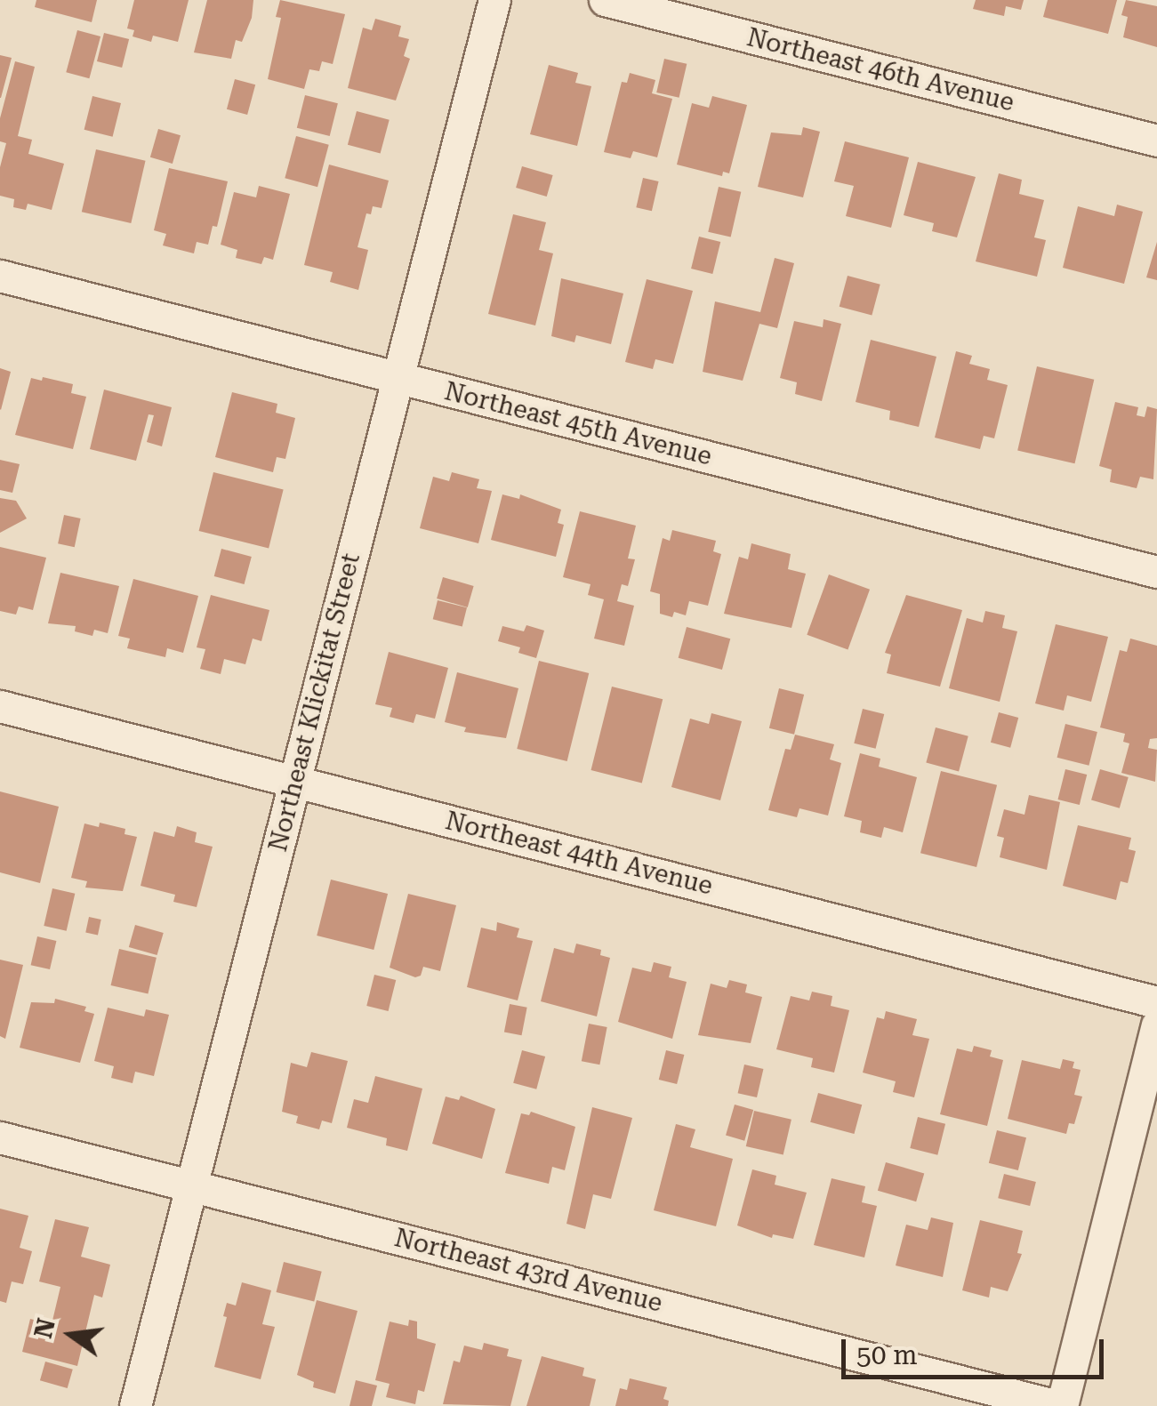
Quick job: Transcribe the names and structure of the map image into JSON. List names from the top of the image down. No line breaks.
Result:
{"streets":{"street":["Northeast 46th Avenue","Northeast 45th Avenue","Northeast Klickitat Street","Northeast 44th Avenue","Northeast 43rd Avenue"]},"crossings":[["Northeast 45th Avenue","Northeast Klickitat Street"],["Northeast Klickitat Street","Northeast 44th Avenue"],["Northeast Klickitat Street","Northeast 43rd Avenue"]],"scale_bar":"50 m","north":"left"}
